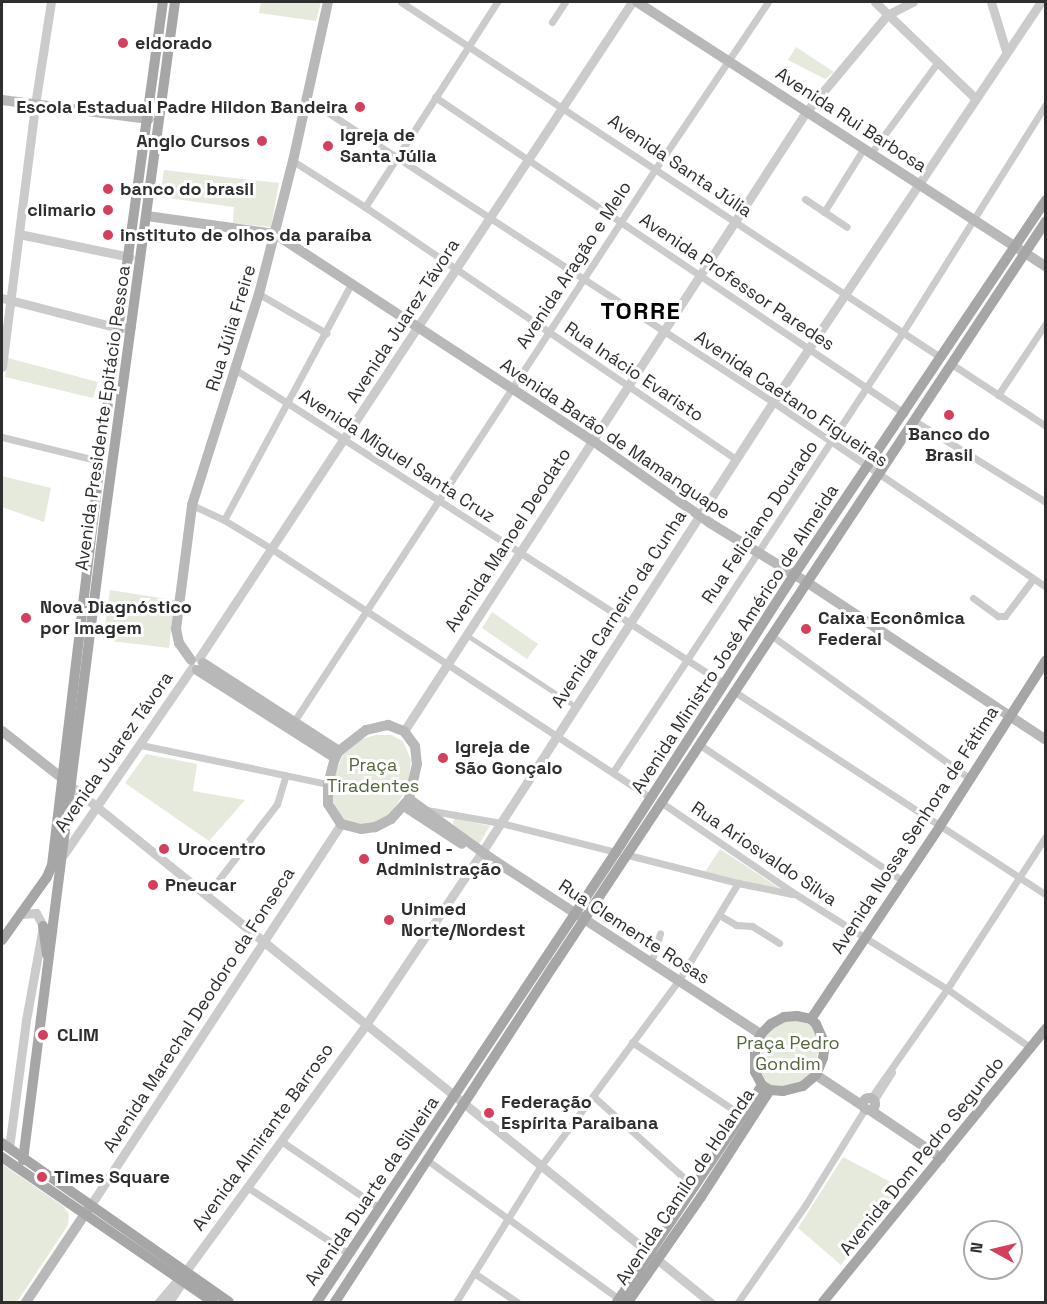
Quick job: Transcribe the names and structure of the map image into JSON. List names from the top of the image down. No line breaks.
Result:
{"streets":{"main road":["Avenida Rui Barbosa","Rua Júlia Freire","Avenida Presidente Epitácio Pessoa","Avenida Barão de Mamanguape","Avenida Ministro José Américo de Almeida","Avenida Nossa Senhora de Fátima","Rua Clemente Rosas","Avenida Dom Pedro Segundo","Avenida Camilo de Holanda","Avenida Duarte da Silveira"],"street":["Avenida Santa Júlia","Avenida Aragão e Melo","Avenida Professor Paredes","Avenida Juarez Távora","Rua Inácio Evaristo","Avenida Caetano Figueiras","Avenida Miguel Santa Cruz","Rua Feliciano Dourado","Avenida Manoel Deodato","Avenida Carneiro da Cunha","Rua Ariosvaldo Silva","Avenida Marechal Deodoro da Fonseca","Avenida Almirante Barroso"]},"crossings":[["Avenida Rui Barbosa","Avenida Aragão e Melo"],["Avenida Rui Barbosa","Rua Feliciano Dourado"],["Avenida Rui Barbosa","Avenida Manoel Deodato"],["Avenida Rui Barbosa","Avenida Carneiro da Cunha"],["Avenida Rui Barbosa","Avenida Ministro José Américo de Almeida"],["Avenida Santa Júlia","Avenida Aragão e Melo"],["Avenida Santa Júlia","Avenida Juarez Távora"],["Avenida Santa Júlia","Rua Feliciano Dourado"],["Avenida Santa Júlia","Avenida Manoel Deodato"],["Avenida Santa Júlia","Avenida Carneiro da Cunha"],["Avenida Santa Júlia","Avenida Ministro José Américo de Almeida"],["Avenida Aragão e Melo","Avenida Professor Paredes"],["Avenida Aragão e Melo","Rua Inácio Evaristo"],["Avenida Aragão e Melo","Avenida Caetano Figueiras"],["Avenida Aragão e Melo","Avenida Barão de Mamanguape"],["Avenida Aragão e Melo","Avenida Miguel Santa Cruz"],["Avenida Aragão e Melo","Rua Ariosvaldo Silva"],["Avenida Professor Paredes","Avenida Juarez Távora"],["Avenida Professor Paredes","Rua Feliciano Dourado"],["Avenida Professor Paredes","Avenida Manoel Deodato"],["Avenida Professor Paredes","Avenida Carneiro da Cunha"],["Avenida Professor Paredes","Avenida Ministro José Américo de Almeida"],["Avenida Juarez Távora","Rua Júlia Freire"],["Avenida Juarez Távora","Rua Inácio Evaristo"],["Avenida Juarez Távora","Avenida Caetano Figueiras"],["Avenida Juarez Távora","Avenida Presidente Epitácio Pessoa"],["Avenida Juarez Távora","Avenida Barão de Mamanguape"],["Avenida Juarez Távora","Avenida Miguel Santa Cruz"],["Avenida Juarez Távora","Rua Ariosvaldo Silva"],["Rua Júlia Freire","Rua Inácio Evaristo"],["Rua Júlia Freire","Avenida Caetano Figueiras"],["Rua Júlia Freire","Avenida Barão de Mamanguape"],["Rua Júlia Freire","Avenida Miguel Santa Cruz"],["Rua Júlia Freire","Rua Ariosvaldo Silva"],["Rua Inácio Evaristo","Avenida Manoel Deodato"],["Rua Inácio Evaristo","Avenida Carneiro da Cunha"],["Avenida Caetano Figueiras","Rua Feliciano Dourado"],["Avenida Caetano Figueiras","Avenida Manoel Deodato"],["Avenida Caetano Figueiras","Avenida Carneiro da Cunha"],["Avenida Caetano Figueiras","Avenida Ministro José Américo de Almeida"],["Avenida Presidente Epitácio Pessoa","Avenida Barão de Mamanguape"],["Avenida Barão de Mamanguape","Rua Feliciano Dourado"],["Avenida Barão de Mamanguape","Avenida Manoel Deodato"],["Avenida Barão de Mamanguape","Avenida Carneiro da Cunha"],["Avenida Barão de Mamanguape","Avenida Ministro José Américo de Almeida"],["Avenida Barão de Mamanguape","Avenida Nossa Senhora de Fátima"],["Avenida Miguel Santa Cruz","Rua Feliciano Dourado"],["Avenida Miguel Santa Cruz","Avenida Manoel Deodato"],["Avenida Miguel Santa Cruz","Avenida Carneiro da Cunha"],["Avenida Miguel Santa Cruz","Avenida Ministro José Américo de Almeida"],["Rua Feliciano Dourado","Rua Ariosvaldo Silva"],["Avenida Manoel Deodato","Rua Ariosvaldo Silva"],["Avenida Manoel Deodato","Rua Clemente Rosas"],["Avenida Manoel Deodato","Avenida Marechal Deodoro da Fonseca"],["Avenida Carneiro da Cunha","Rua Ariosvaldo Silva"],["Avenida Carneiro da Cunha","Rua Clemente Rosas"],["Avenida Carneiro da Cunha","Avenida Almirante Barroso"],["Avenida Ministro José Américo de Almeida","Rua Ariosvaldo Silva"],["Avenida Ministro José Américo de Almeida","Rua Clemente Rosas"],["Avenida Ministro José Américo de Almeida","Avenida Duarte da Silveira"],["Avenida Nossa Senhora de Fátima","Rua Ariosvaldo Silva"],["Avenida Nossa Senhora de Fátima","Rua Clemente Rosas"],["Avenida Nossa Senhora de Fátima","Avenida Camilo de Holanda"],["Rua Ariosvaldo Silva","Avenida Dom Pedro Segundo"],["Rua Clemente Rosas","Avenida Marechal Deodoro da Fonseca"],["Rua Clemente Rosas","Avenida Camilo de Holanda"]],"districts":["TORRE"],"parks":["Praça Tiradentes","Praça Pedro Gondim"],"places":["eldorado","Escola Estadual Padre Hildon Bandeira","Anglo Cursos","Igreja de Santa Júlia","banco do brasil","climario","instituto de olhos da paraíba","Banco do Brasil","Nova Diagnóstico por Imagem","Caixa Econômica Federal","Igreja de São Gonçalo","Urocentro","Unimed - Administração","Pneucar","Unimed Norte/Nordest","CLIM","Federação Espírita Paraibana","Times Square"],"north":"left"}
